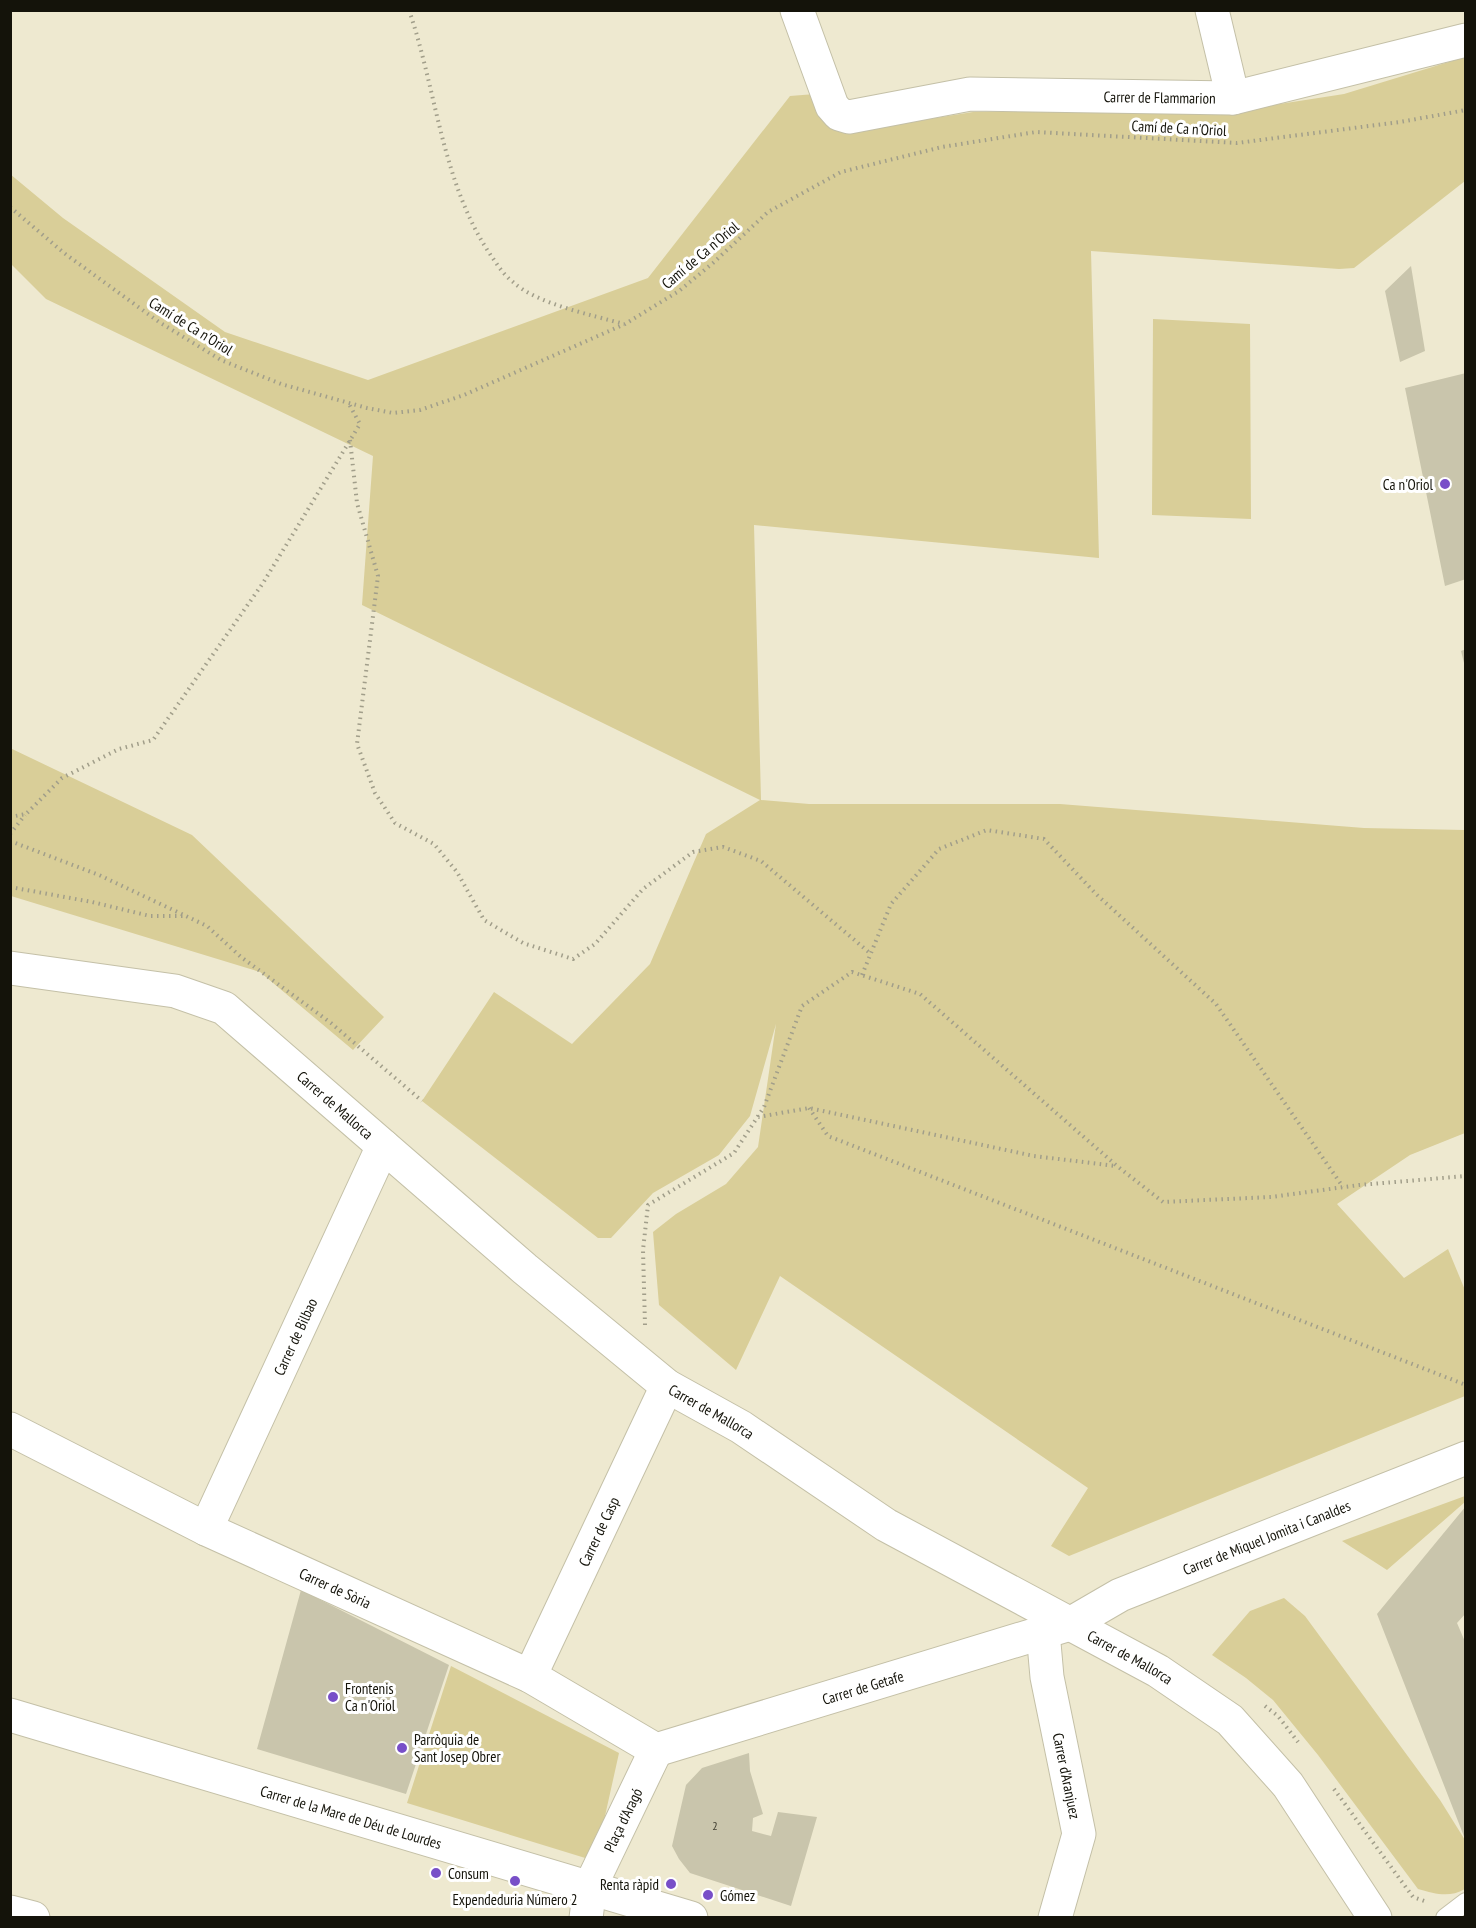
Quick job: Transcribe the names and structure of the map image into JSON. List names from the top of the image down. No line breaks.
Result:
{"streets":{"street":["Carrer de Flammarion","Carrer de Mallorca","Carrer de Bilbao","Carrer de Casp","Carrer de Miquel Jomita i Canaldes","Carrer de Sòria","Carrer de Getafe","Carrer d'Aranjuez","Carrer de la Mare de Déu de Lourdes","Plaça d'Aragó"],"path":["Camí de Ca n'Oriol"]},"crossings":[["Carrer de Mallorca","Carrer de Bilbao"],["Carrer de Mallorca","Carrer de Casp"],["Carrer de Mallorca","Carrer de Miquel Jomita i Canaldes"],["Carrer de Mallorca","Carrer de Getafe"],["Carrer de Mallorca","Carrer d'Aranjuez"],["Carrer de Bilbao","Carrer de Sòria"],["Carrer de Casp","Carrer de Sòria"],["Carrer de Miquel Jomita i Canaldes","Carrer de Getafe"],["Carrer de Miquel Jomita i Canaldes","Carrer d'Aranjuez"],["Carrer de Sòria","Carrer de Getafe"],["Carrer de Sòria","Plaça d'Aragó"],["Carrer de Getafe","Carrer d'Aranjuez"],["Carrer de Getafe","Plaça d'Aragó"],["Carrer de la Mare de Déu de Lourdes","Plaça d'Aragó"]],"places":["Ca n'Oriol","Frontenis Ca n'Oriol","Parròquia de Sant Josep Obrer","Consum","Expendeduria Número 2","Renta ràpid","Gómez"],"house_numbers":["2"]}
